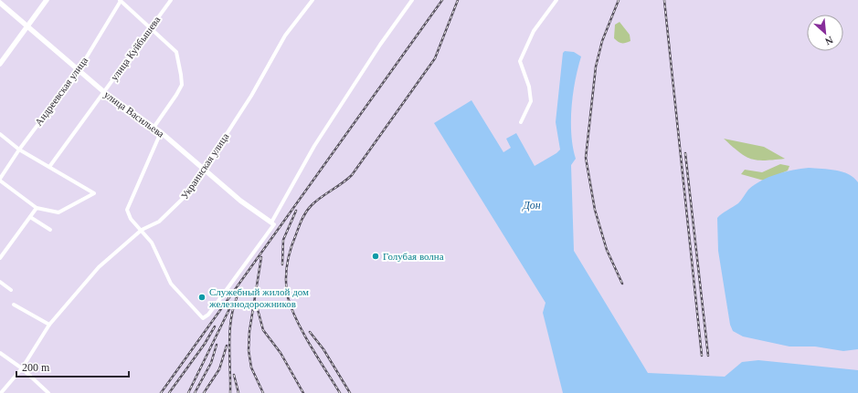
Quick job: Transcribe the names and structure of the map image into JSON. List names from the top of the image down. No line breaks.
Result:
{"streets":{"street":["улица Куйбышева","Андреевская улица","улица Васильева","Украинская улица"]},"crossings":[["улица Куйбышева","улица Васильева"],["Андреевская улица","улица Васильева"],["улица Васильева","Украинская улица"]],"water":["Дон"],"places":["Голубая волна","Служебный жилой дом железнодорожников"],"scale_bar":"200 m","north":"bottom right"}
